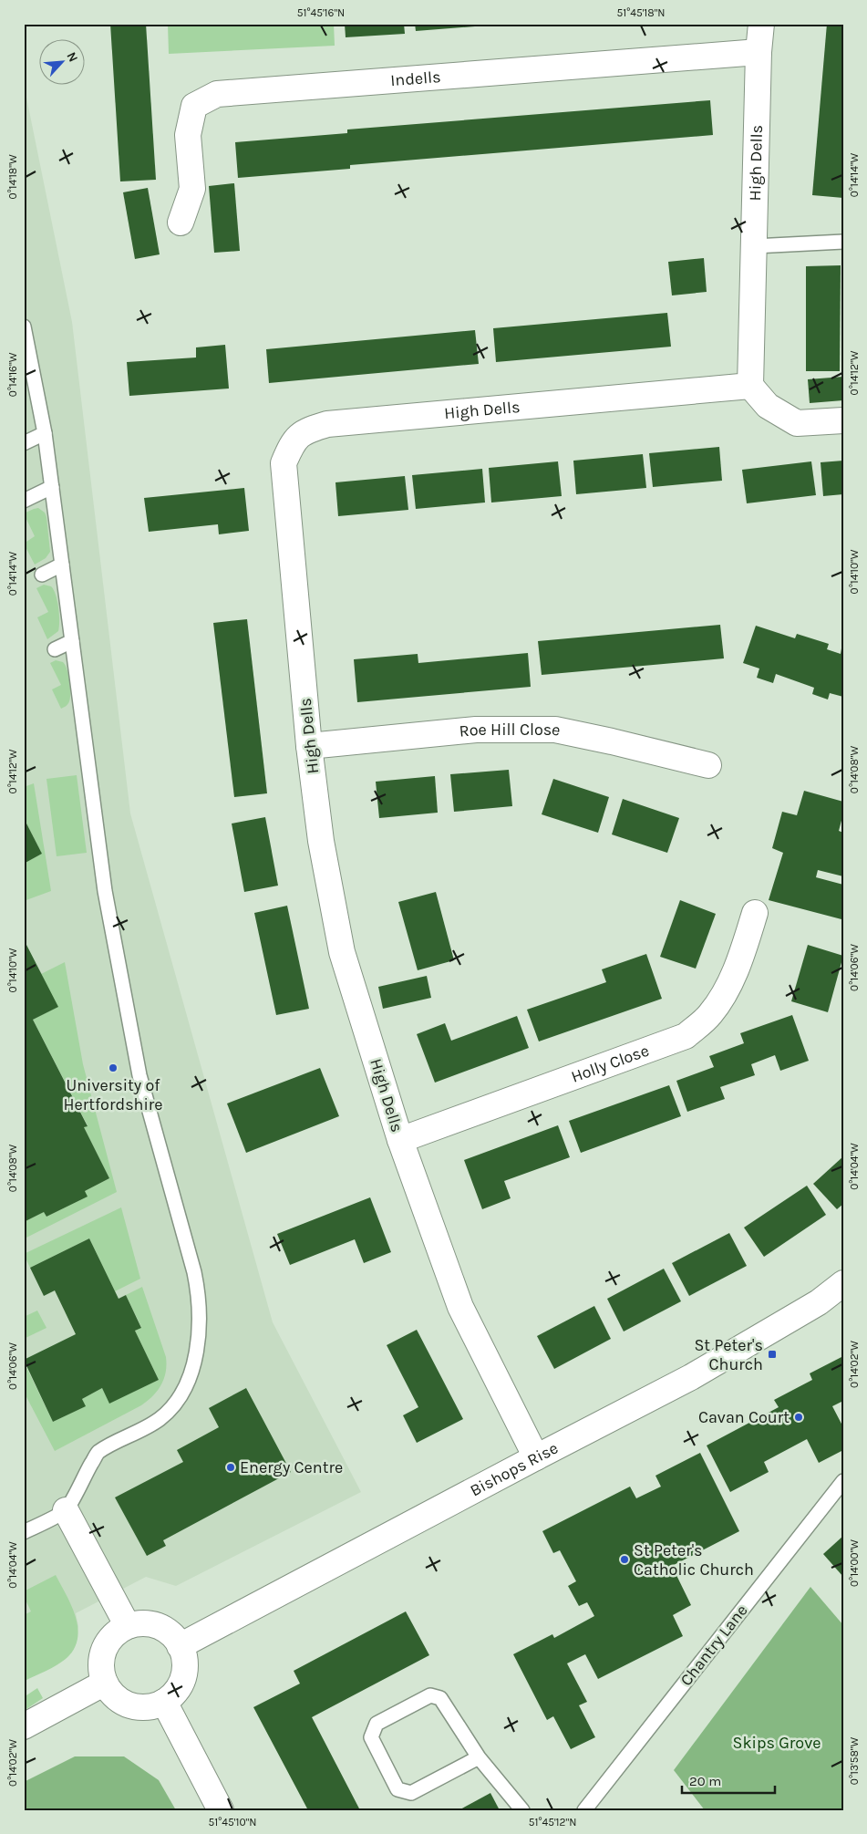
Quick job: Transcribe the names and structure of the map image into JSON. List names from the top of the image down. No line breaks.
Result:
{"streets":{"street":["Indells","High Dells","Roe Hill Close","Holly Close","Bishops Rise"],"lane":["Chantry Lane"]},"crossings":[["Indells","High Dells"],["High Dells","Roe Hill Close"],["High Dells","Holly Close"],["High Dells","Bishops Rise"]],"parks":["Skips Grove"],"places":{"other":["University of Hertfordshire","Cavan Court","Energy Centre","St Peter's Catholic Church"],"transit":["St Peter's Church"]},"scale_bar":"20 m","north":"top right","coordinates":["51°45'16\"N","51°45'18\"N","0°14'14\"W","0°14'18\"W","0°14'12\"W","0°14'16\"W","0°14'10\"W","0°14'08\"W","0°14'06\"W","0°14'04\"W","0°14'02\"W","0°14'00\"W","0°13'58\"W","51°45'10\"N","51°45'12\"N"]}
